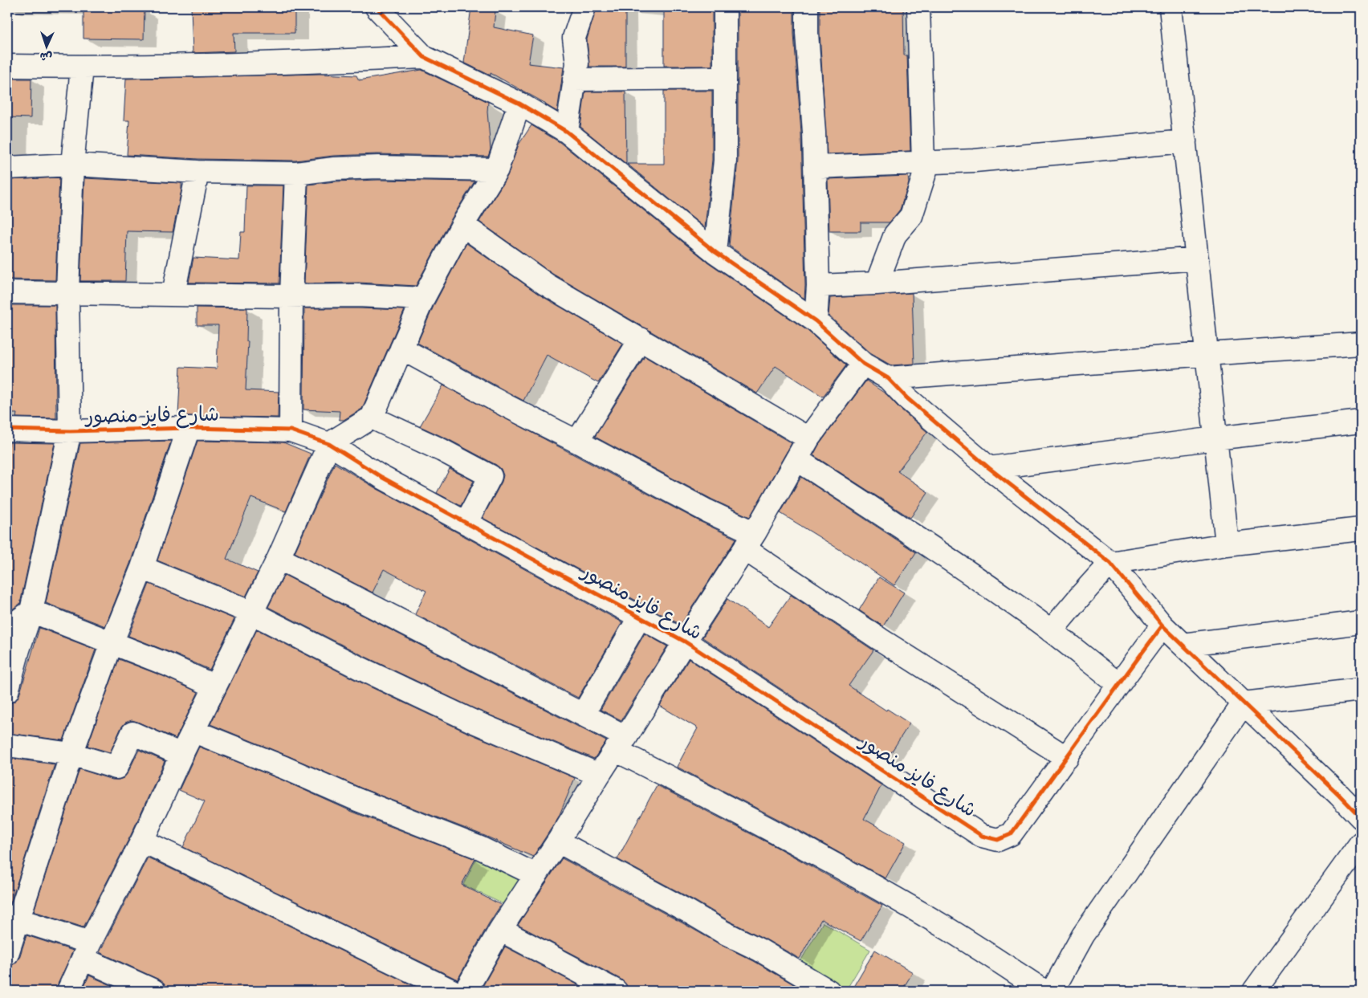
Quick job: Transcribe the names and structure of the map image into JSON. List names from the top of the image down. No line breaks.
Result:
{"streets":{"street":["شارع فايز منصور"]},"north":"bottom"}
